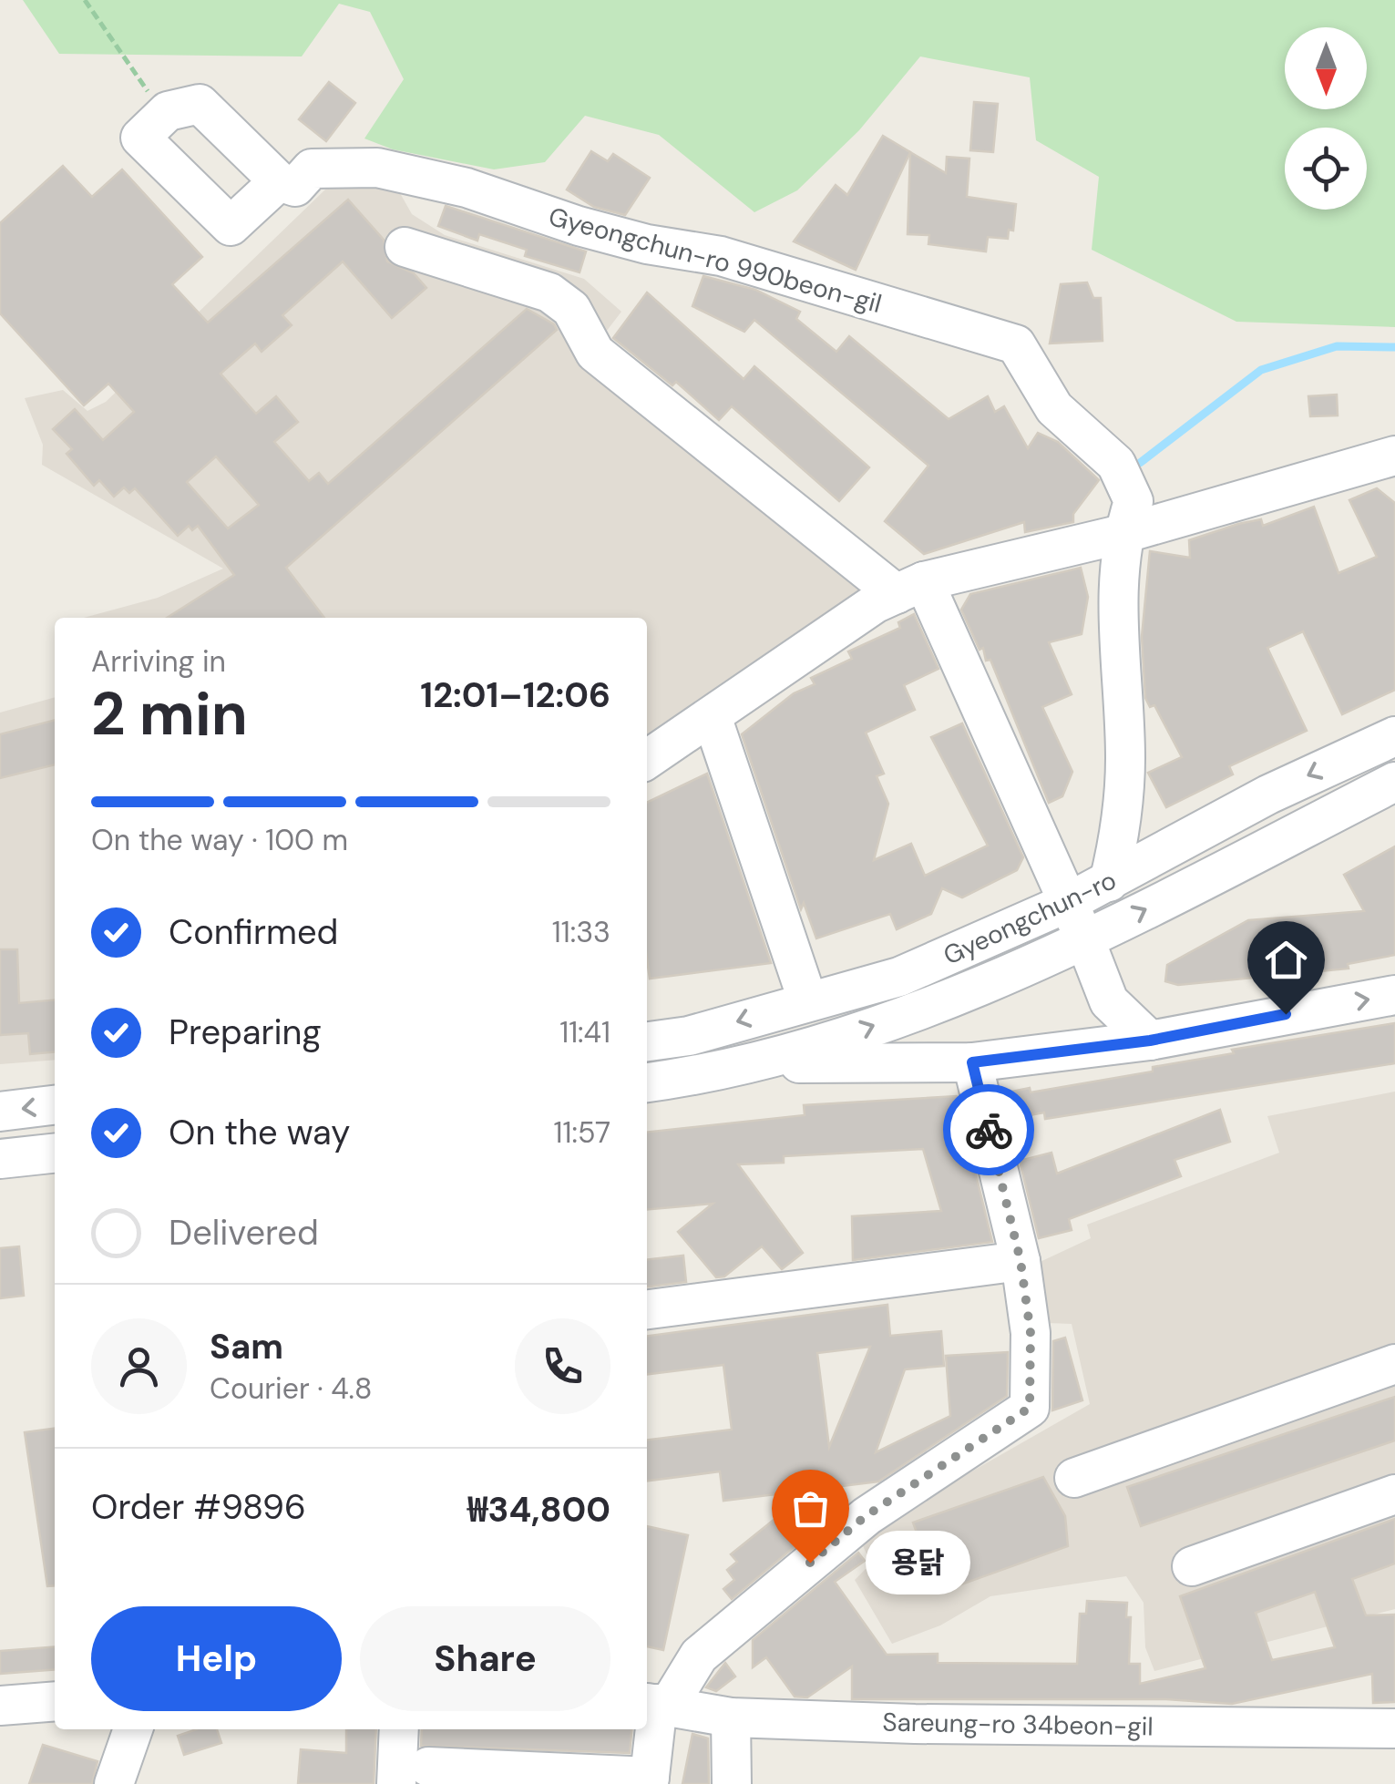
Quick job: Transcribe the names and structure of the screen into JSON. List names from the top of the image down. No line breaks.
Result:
{"streets":{"street":["Gyeongchun-ro 990beon-gil","Gyeongchun-ro","Sareung-ro 34beon-gil"]},"crossings":[["Gyeongchun-ro 990beon-gil","Gyeongchun-ro"]],"places":["용닭"],"north":"bottom","page":{"heading":["2 min","Arriving in","12:01–12:06"],"panel":["Sam","Courier · 4.8","Order #9896","₩34,800"],"bar":"On the way · 100 m","list":[["Confirmed","11:33"],["Preparing","11:41"],["On the way","11:57"],"Delivered"],"bubble":"용닭","buttons":["Help","Share"]}}
